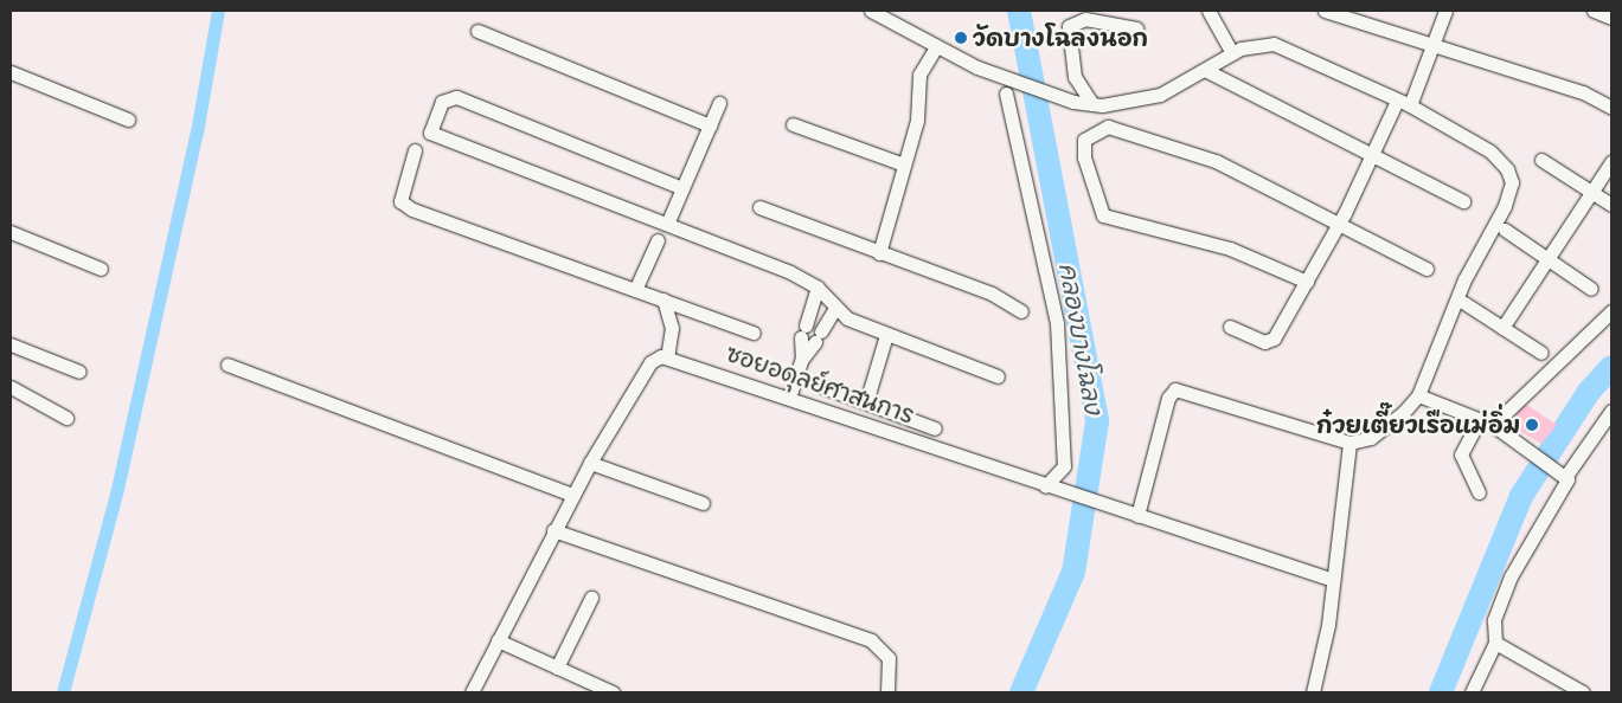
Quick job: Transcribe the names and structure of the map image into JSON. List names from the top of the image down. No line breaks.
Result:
{"streets":{"street":["ซอยอดุลย์ศาสนการ"]},"water":["คลองบางโฉลง"],"places":["วัดบางโฉลงนอก","ก๋วยเตี๊ยวเรือแม่อิ่ม"]}
